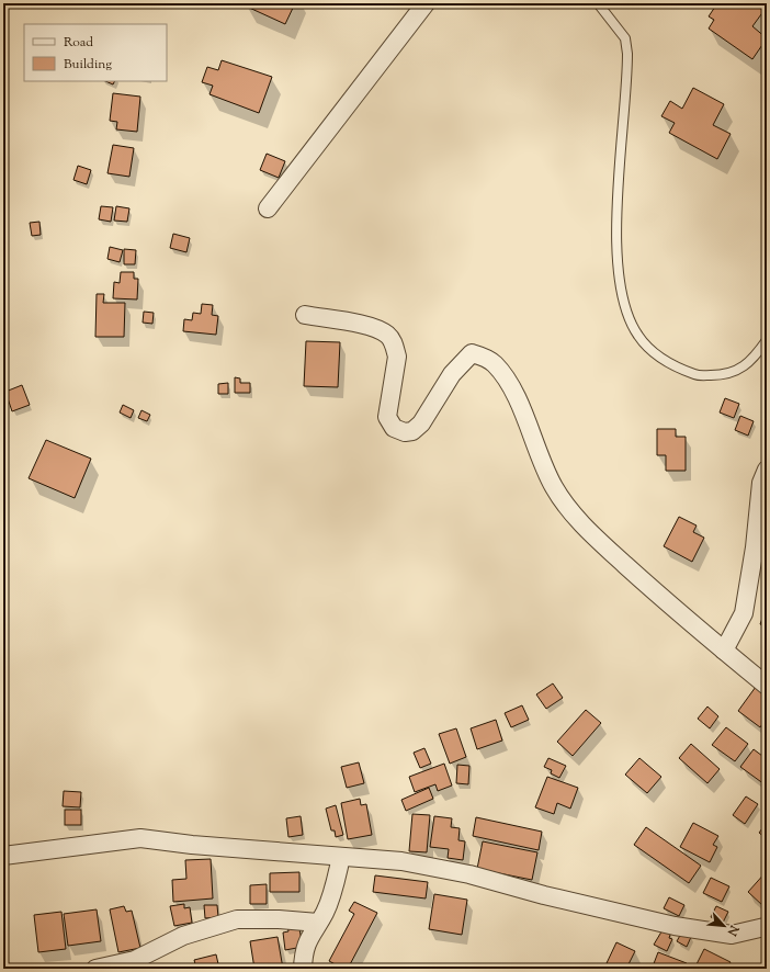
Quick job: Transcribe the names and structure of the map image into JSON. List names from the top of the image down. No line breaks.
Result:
{"legend":["Road","Building"],"north":"bottom right"}
